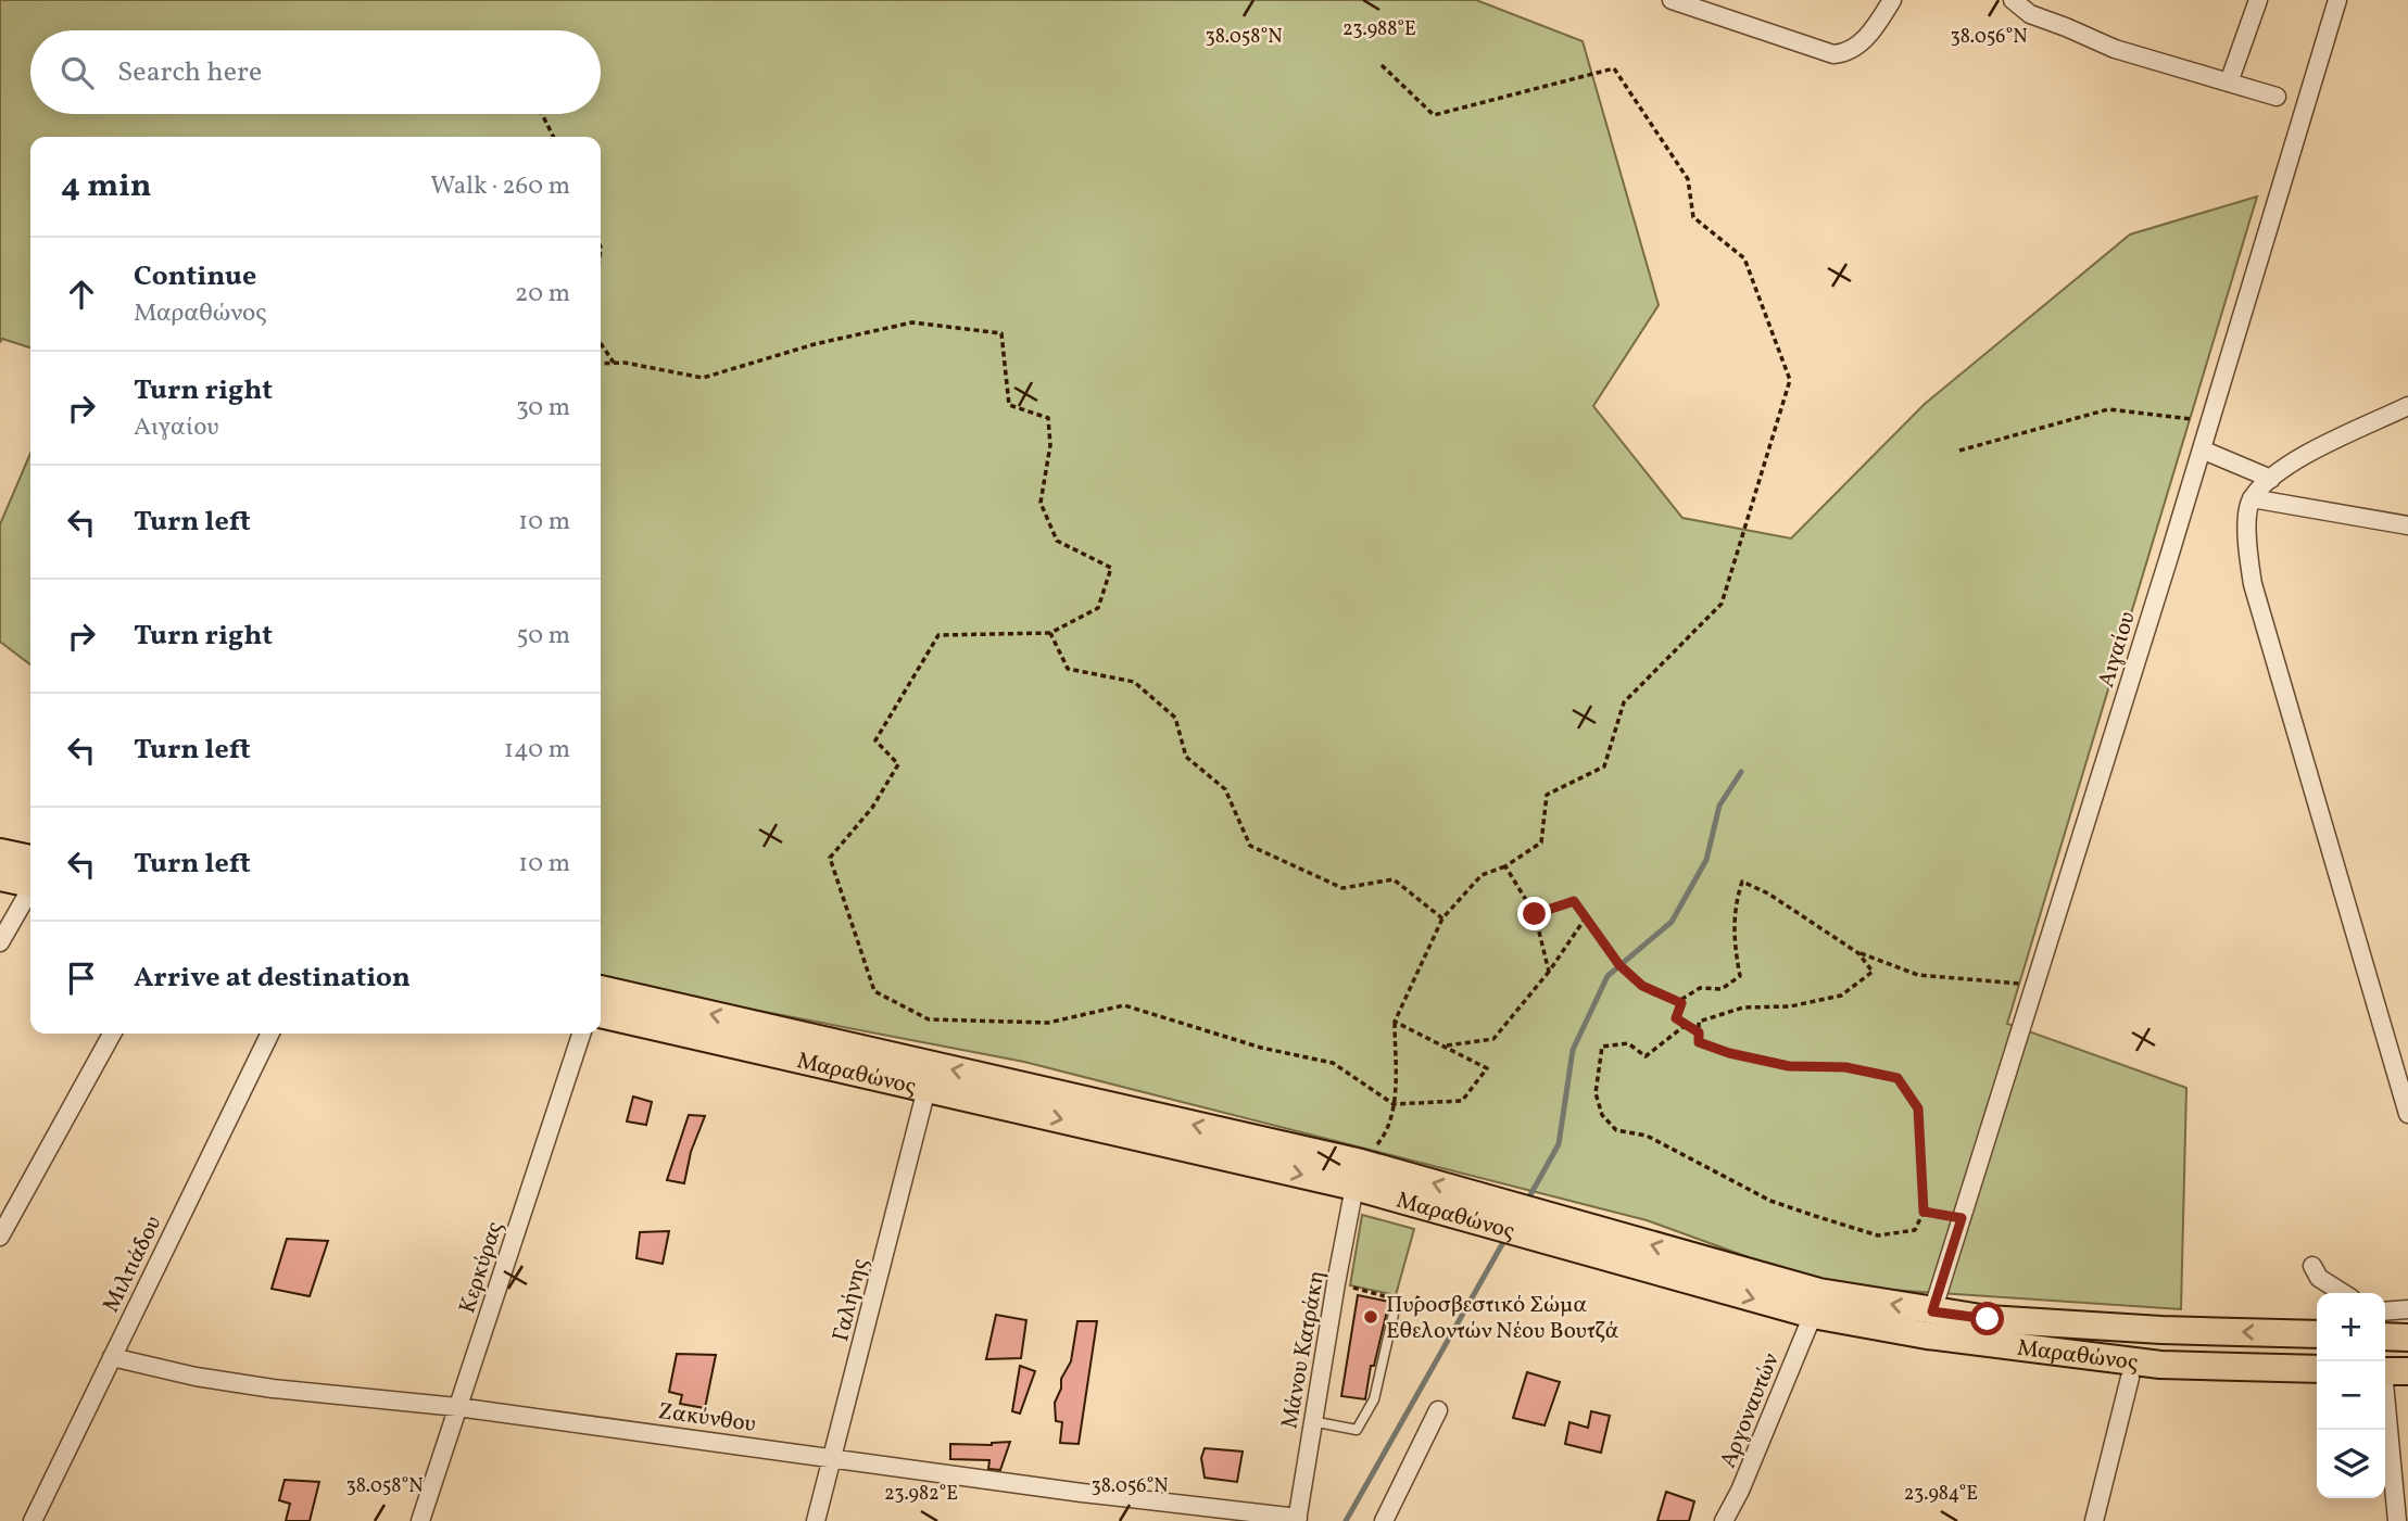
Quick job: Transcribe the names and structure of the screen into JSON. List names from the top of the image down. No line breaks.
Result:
{"streets":{"main road":["Μαραθώνος"],"street":["Αιγαίου","Μιλτιάδου","Κερκύρας","Γαλήνης","Μάνου Κατράκη","Αργοναυτών","Ζακύνθου"]},"crossings":[["Αιγαίου","Μαραθώνος"],["Μαραθώνος","Γαλήνης"],["Μαραθώνος","Μάνου Κατράκη"],["Μαραθώνος","Αργοναυτών"],["Μιλτιάδου","Ζακύνθου"],["Κερκύρας","Ζακύνθου"],["Γαλήνης","Ζακύνθου"],["Μάνου Κατράκη","Ζακύνθου"]],"places":["Πυροσβεστικό Σώμα Εθελοντών Νέου Βουτζά"],"page":{"search":"Search here","heading":["4 min","Walk · 260 m"],"list":[["Continue","Μαραθώνος","20 m"],["Turn right","Αιγαίου","30 m"],["Turn left","10 m"],["Turn right","50 m"],["Turn left","140 m"],["Turn left","10 m"],"Arrive at destination"],"map_buttons":["+","−"]},"coordinates":["23.988°E","38.058°N","38.056°N","23.982°E","23.984°E"]}
